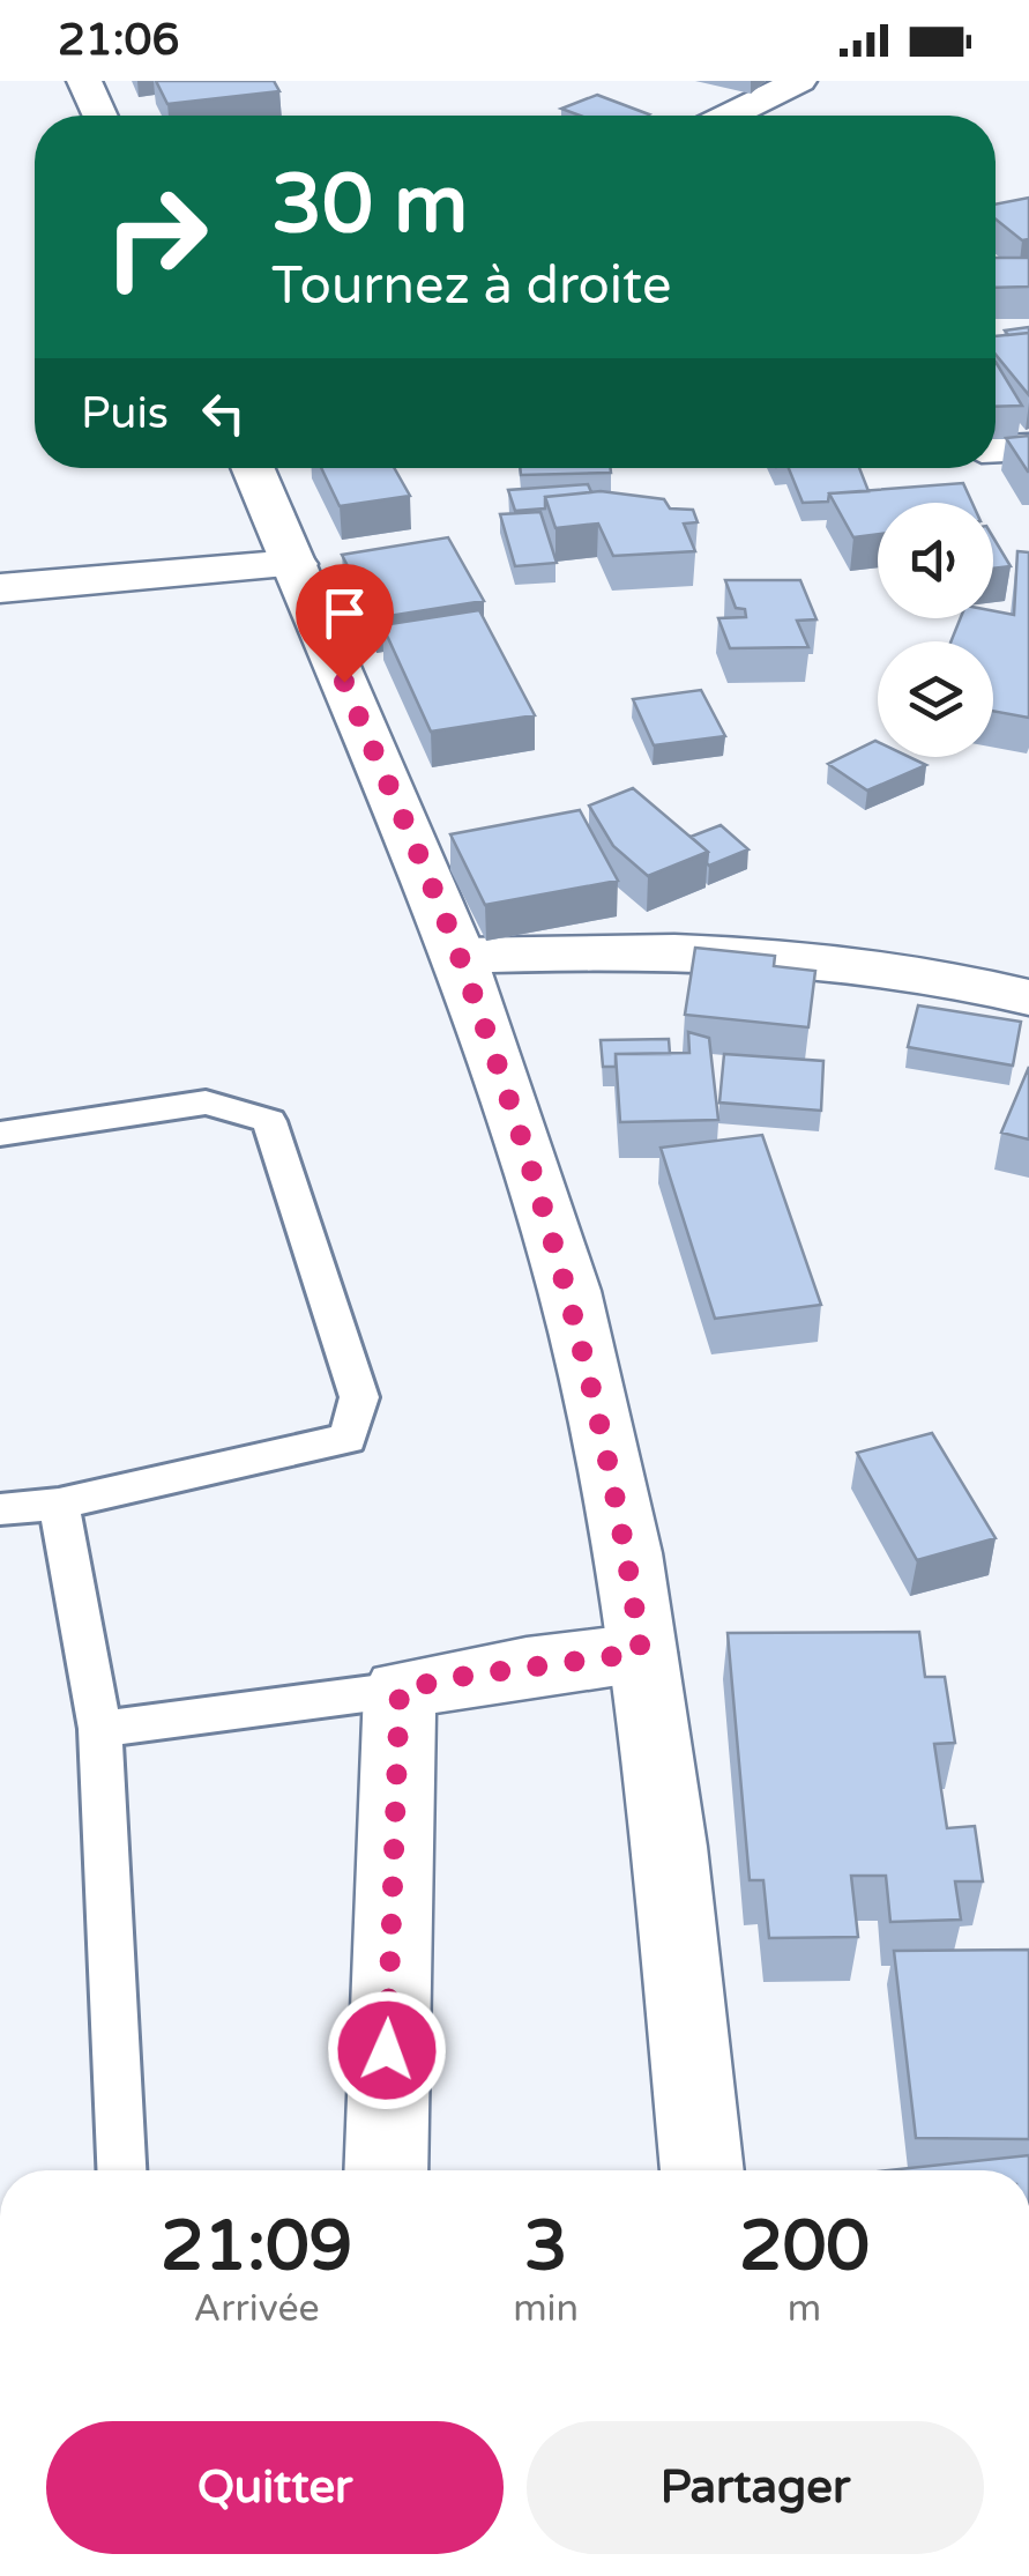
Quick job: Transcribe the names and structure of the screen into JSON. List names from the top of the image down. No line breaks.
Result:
{"page":{"status":"21:06","turn":["30 m","Tournez à droite"],"then":"Puis","eta":["21:09","Arrivée","3","min","200","m"],"buttons":["Quitter","Partager"]}}
